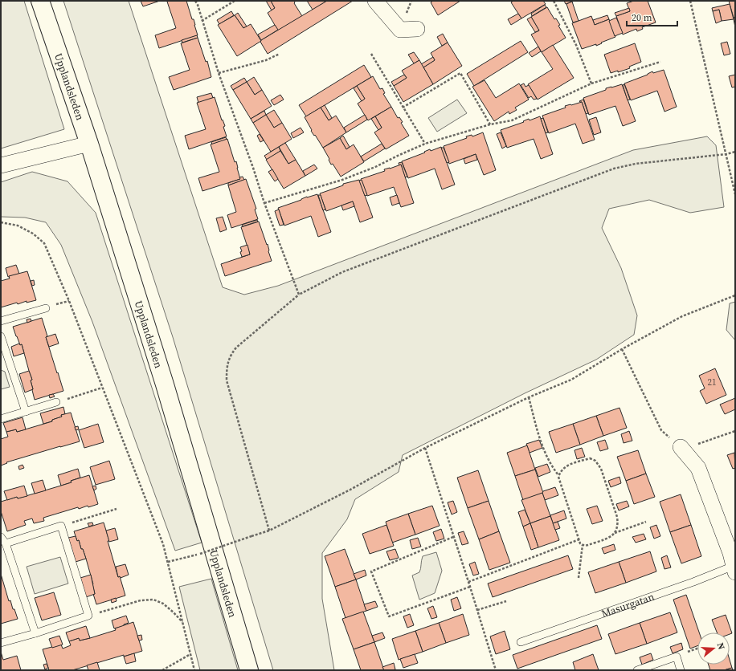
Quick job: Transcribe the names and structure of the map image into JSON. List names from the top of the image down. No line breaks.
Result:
{"streets":{"street":["Upplandsleden","Masurgatan"]},"house_numbers":["21"],"scale_bar":"20 m","north":"right"}
